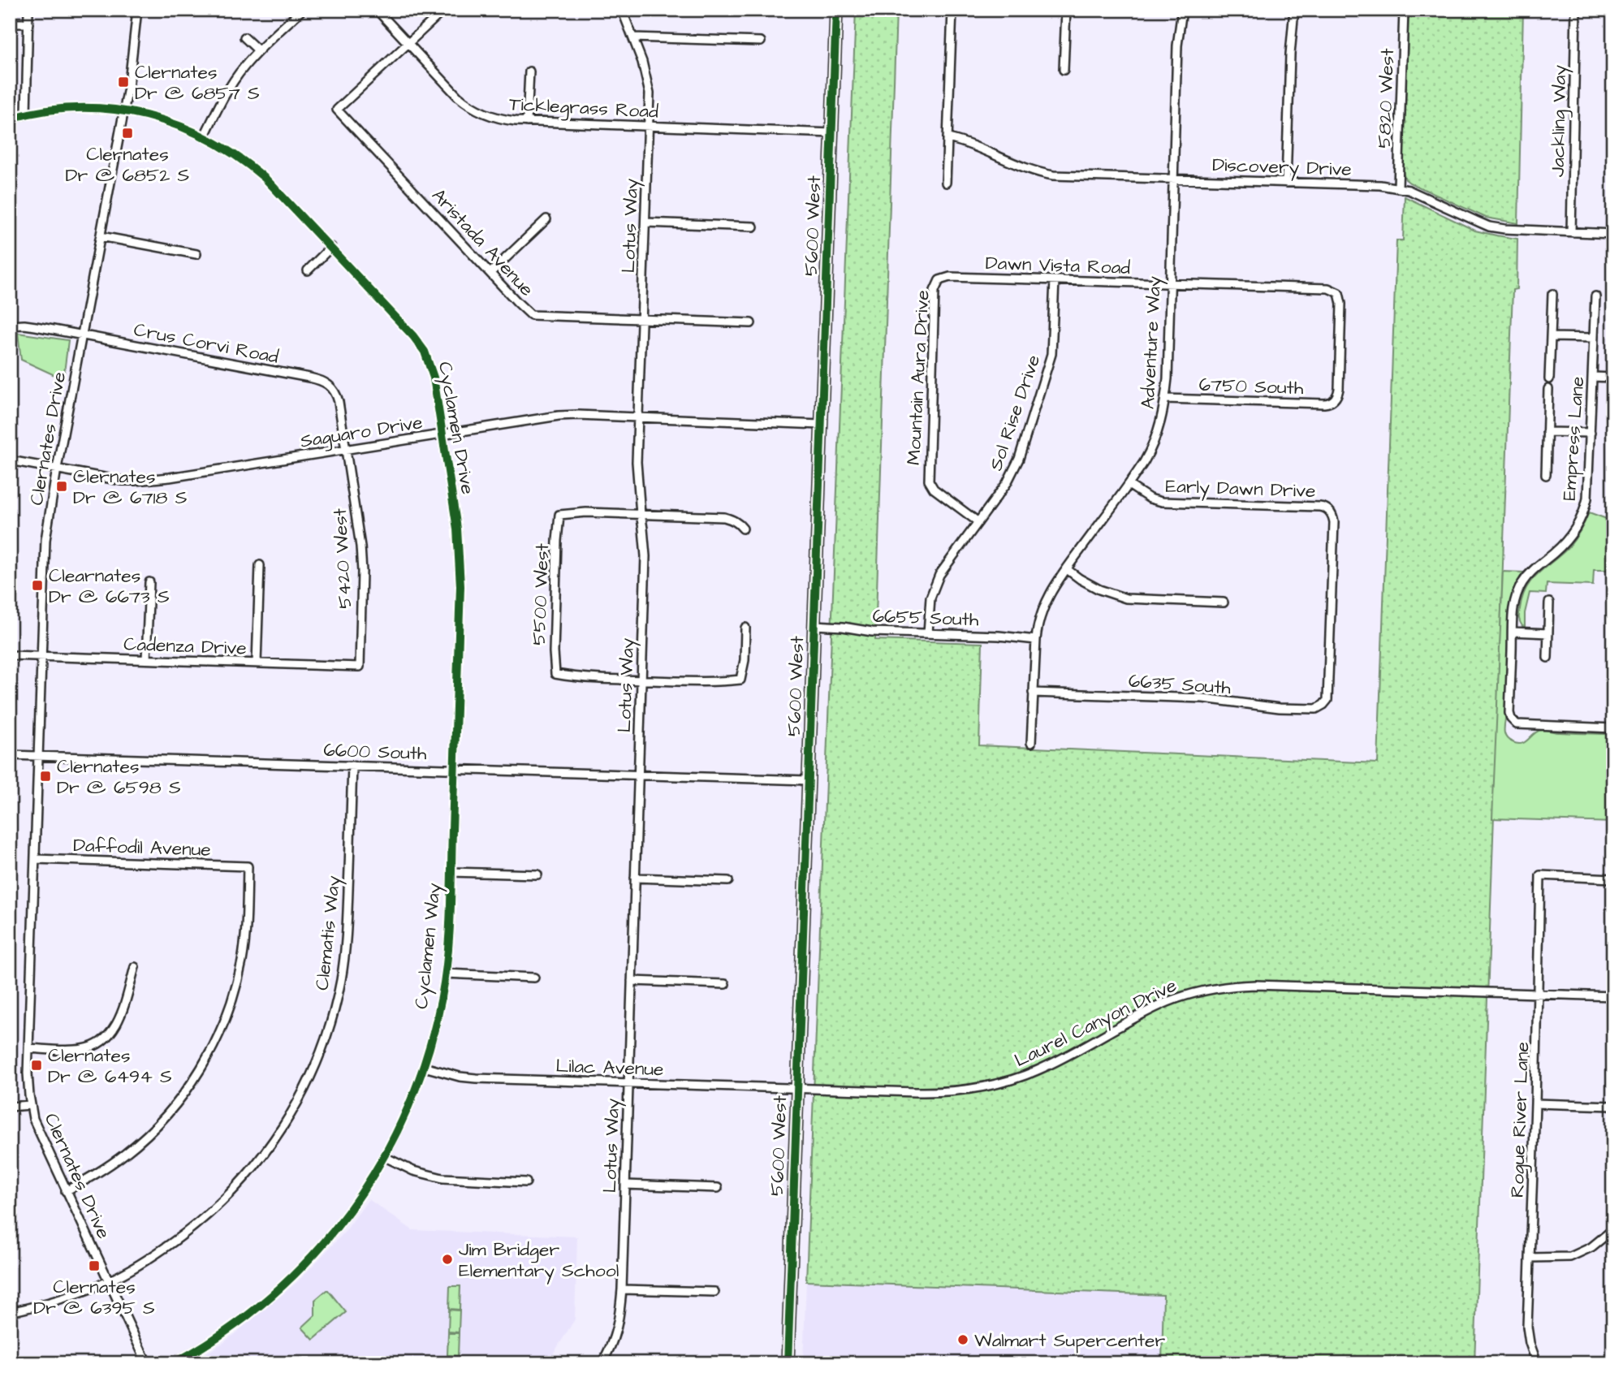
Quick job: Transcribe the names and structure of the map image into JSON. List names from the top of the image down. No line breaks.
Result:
{"streets":{"main road":["5600 West"],"street":["5820 West","Ticklegrass Road","Jackling Way","Discovery Drive","Lotus Way","Aristada Avenue","Dawn Vista Road","Crus Corvi Road","Adventure Way","Mountain Aura Drive","6750 South","Sol Rise Drive","Cyclamen Drive","Saguaro Drive","Clernates Drive","Empress Lane","Early Dawn Drive","5420 West","5500 West","6655 South","Cadenza Drive","6635 South","6600 South","Daffodil Avenue","Clematis Way","Cyclamen Way","Laurel Canyon Drive","Lilac Avenue","Rogue River Lane"]},"crossings":[["5820 West","Discovery Drive"],["Ticklegrass Road","Lotus Way"],["Ticklegrass Road","5600 West"],["Ticklegrass Road","Aristada Avenue"],["Jackling Way","Discovery Drive"],["Discovery Drive","Adventure Way"],["Lotus Way","Aristada Avenue"],["Lotus Way","Saguaro Drive"],["Lotus Way","5500 West"],["Lotus Way","6600 South"],["Lotus Way","Lilac Avenue"],["5600 West","Saguaro Drive"],["5600 West","6655 South"],["5600 West","6600 South"],["5600 West","Laurel Canyon Drive"],["5600 West","Lilac Avenue"],["Dawn Vista Road","Adventure Way"],["Dawn Vista Road","Mountain Aura Drive"],["Dawn Vista Road","6750 South"],["Dawn Vista Road","Sol Rise Drive"],["Crus Corvi Road","Saguaro Drive"],["Crus Corvi Road","Clernates Drive"],["Crus Corvi Road","5420 West"],["Adventure Way","6750 South"],["Adventure Way","Early Dawn Drive"],["Adventure Way","6655 South"],["Adventure Way","6635 South"],["Mountain Aura Drive","Sol Rise Drive"],["Sol Rise Drive","6655 South"],["Cyclamen Drive","Saguaro Drive"],["Cyclamen Drive","Clernates Drive"],["Cyclamen Drive","6600 South"],["Cyclamen Drive","Cyclamen Way"],["Saguaro Drive","Clernates Drive"],["Saguaro Drive","5420 West"],["Clernates Drive","Cadenza Drive"],["Clernates Drive","6600 South"],["Clernates Drive","Daffodil Avenue"],["Clernates Drive","Clematis Way"],["Early Dawn Drive","6635 South"],["5420 West","Cadenza Drive"],["6600 South","Clematis Way"],["6600 South","Cyclamen Way"],["Cyclamen Way","Lilac Avenue"],["Laurel Canyon Drive","Lilac Avenue"],["Laurel Canyon Drive","Rogue River Lane"]],"places":{"transit":["Clernates Dr @ 6857 S","Clernates Dr @ 6852 S","Clernates Dr @ 6718 S","Clearnates Dr @ 6673 S","Clernates Dr @ 6598 S","Clernates Dr @ 6494 S","Clernates Dr @ 6395 S"],"other":["Jim Bridger Elementary School","Walmart Supercenter"]}}
